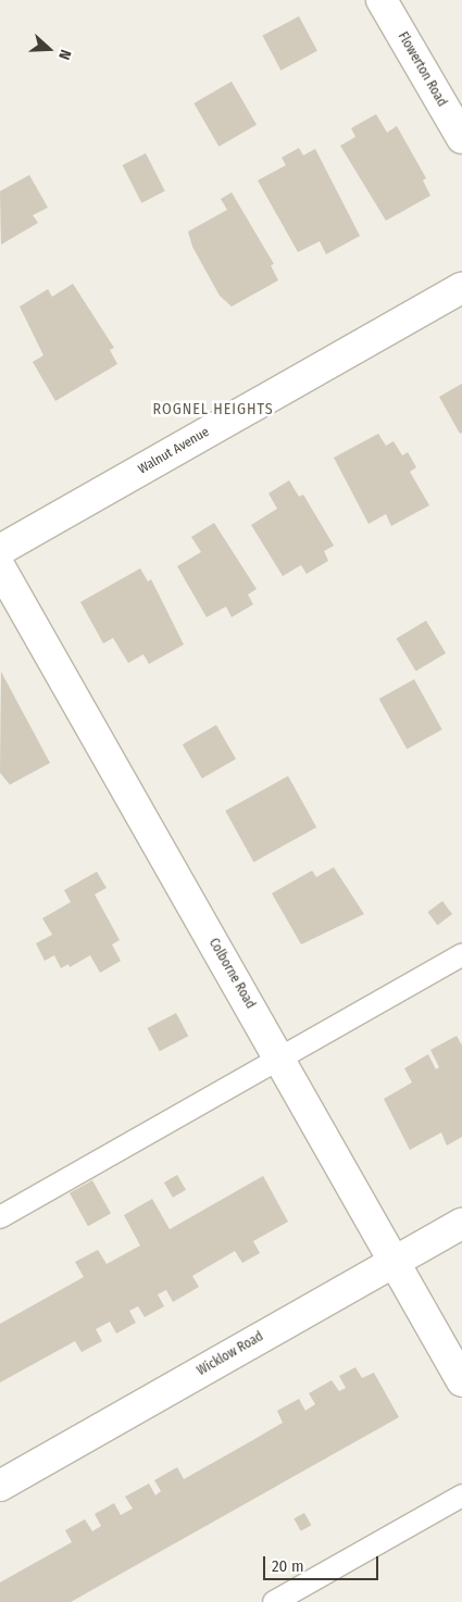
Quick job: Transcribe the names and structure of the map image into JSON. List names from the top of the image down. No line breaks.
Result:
{"streets":{"street":["Flowerton Road","Walnut Avenue","Colborne Road","Wicklow Road"]},"crossings":[["Colborne Road","Wicklow Road"]],"districts":["ROGNEL HEIGHTS"],"scale_bar":"20 m","north":"right"}
